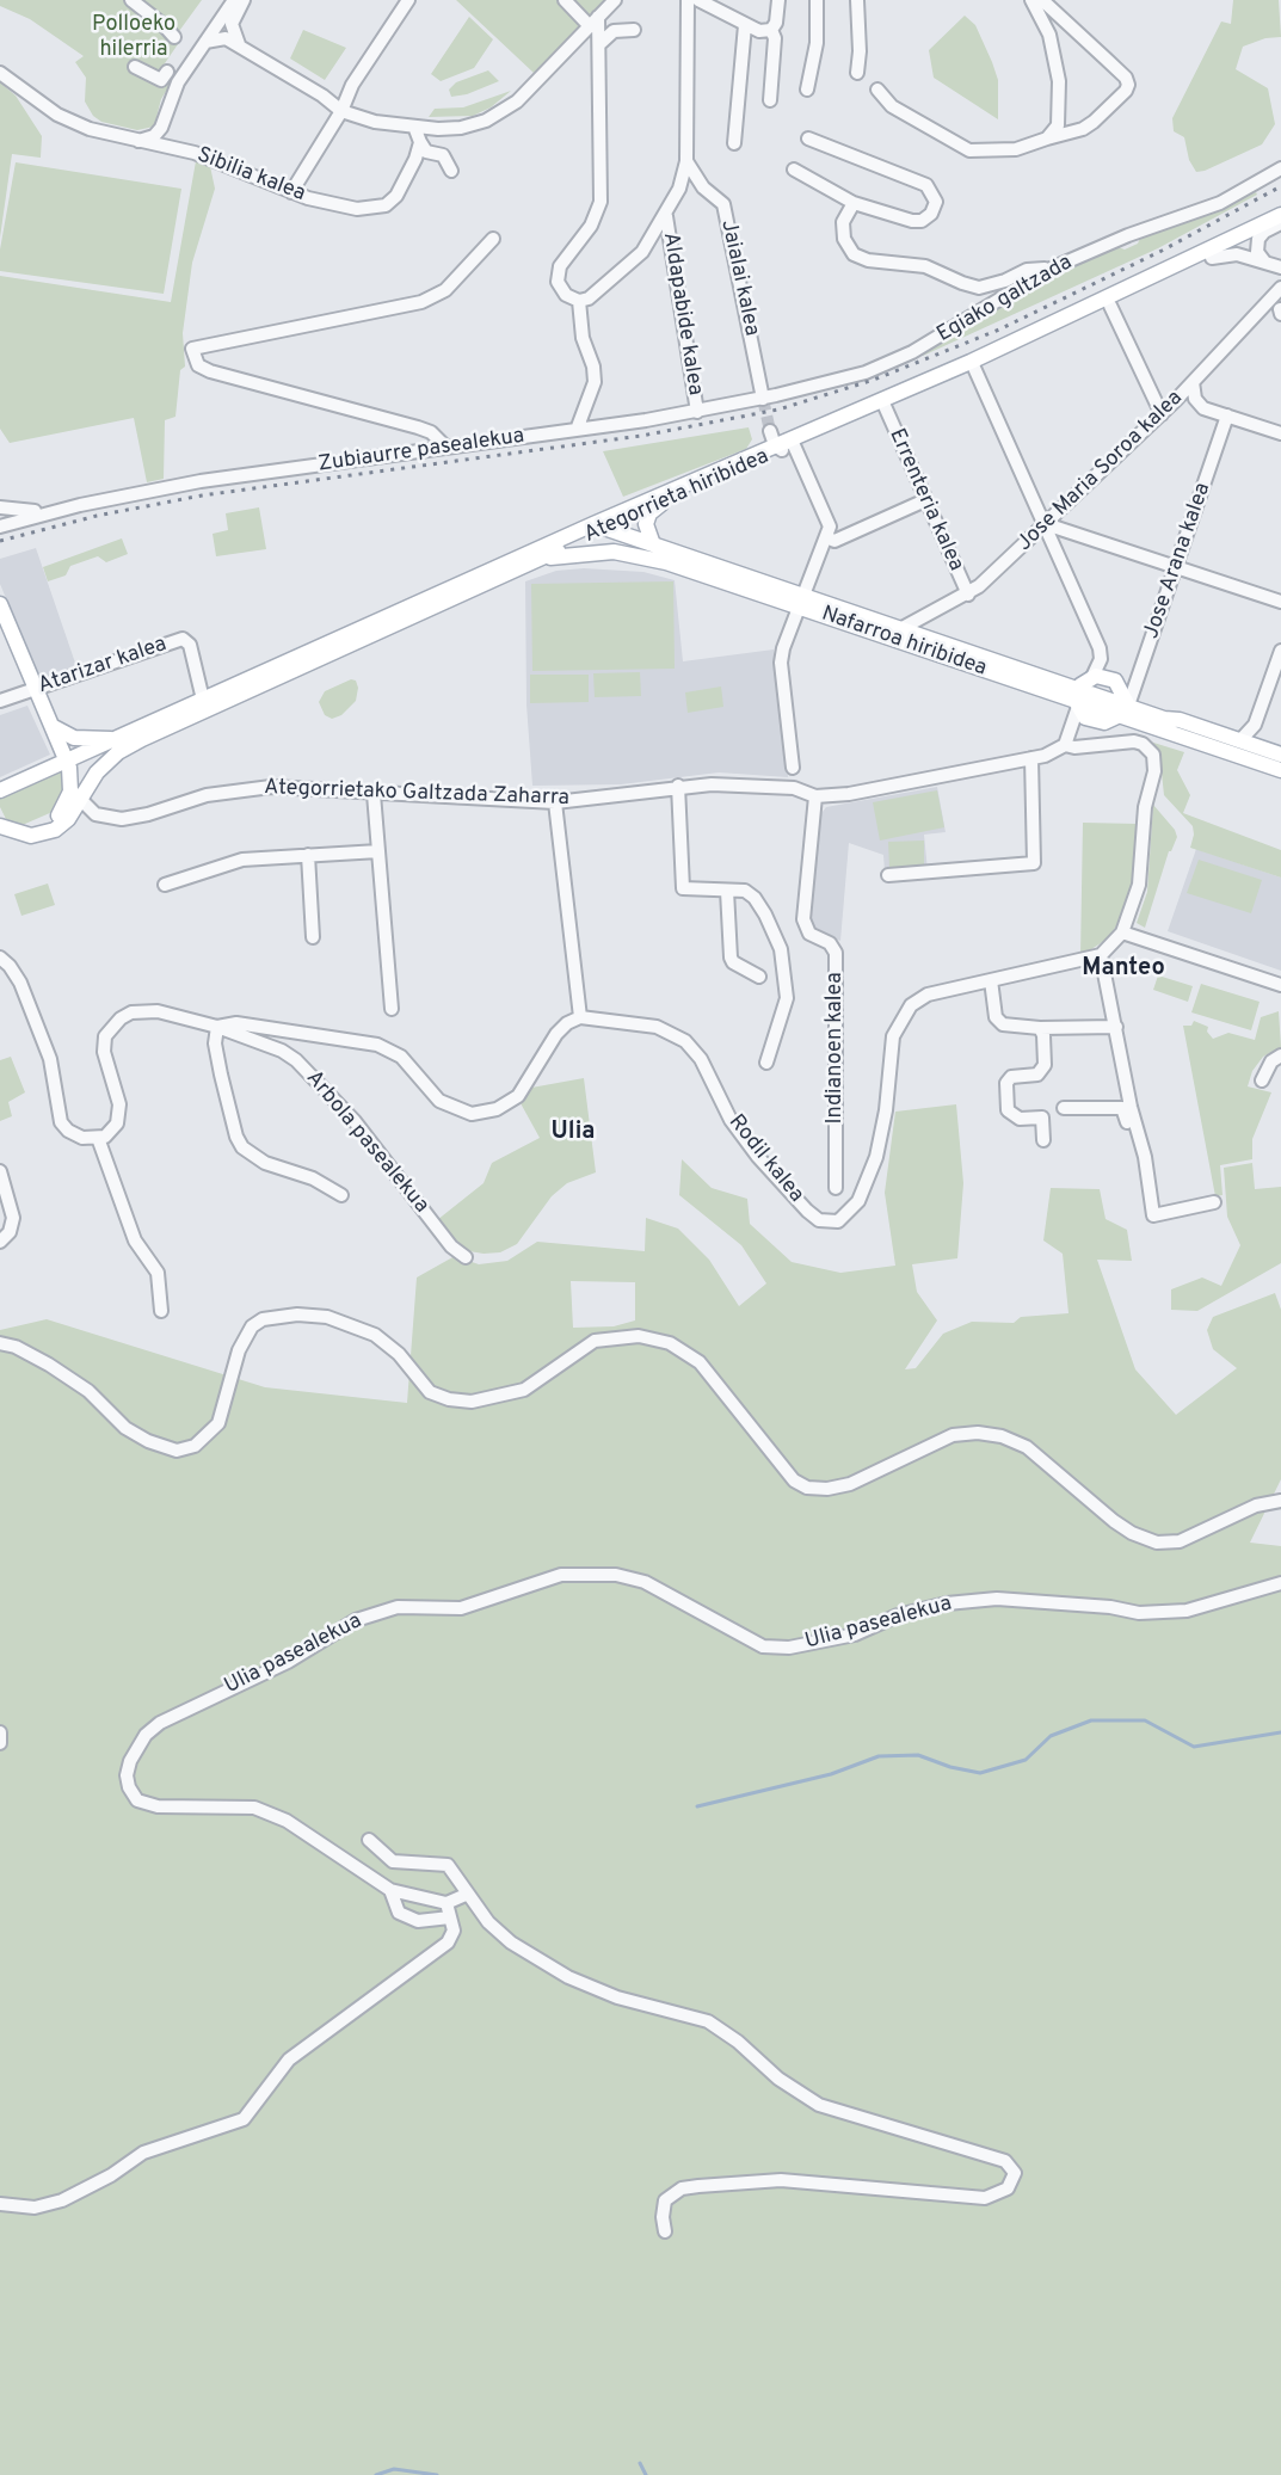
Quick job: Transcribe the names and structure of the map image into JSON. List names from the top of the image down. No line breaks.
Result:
{"streets":{"main road":["Ategorrieta hiribidea","Nafarroa hiribidea"],"street":["Sibilia kalea","Jaialai kalea","Egiako galtzada","Aldapabide kalea","Zubiaurre pasealekua","Jose Maria Soroa kalea","Errenteria kalea","Jose Arana kalea","Atarizar kalea","Ategorrietako Galtzada Zaharra","Indianoen kalea","Arbola pasealekua","Rodil kalea","Ulia pasealekua"]},"crossings":[["Jaialai kalea","Egiako galtzada"],["Jaialai kalea","Aldapabide kalea"],["Jaialai kalea","Zubiaurre pasealekua"],["Egiako galtzada","Zubiaurre pasealekua"],["Aldapabide kalea","Zubiaurre pasealekua"],["Jose Maria Soroa kalea","Errenteria kalea"],["Jose Maria Soroa kalea","Nafarroa hiribidea"],["Ategorrieta hiribidea","Errenteria kalea"],["Ategorrieta hiribidea","Nafarroa hiribidea"],["Ategorrieta hiribidea","Atarizar kalea"],["Ategorrieta hiribidea","Ategorrietako Galtzada Zaharra"],["Jose Arana kalea","Nafarroa hiribidea"],["Ategorrietako Galtzada Zaharra","Indianoen kalea"]],"districts":["Manteo","Ulia"],"parks":["Polloeko hilerria"]}
